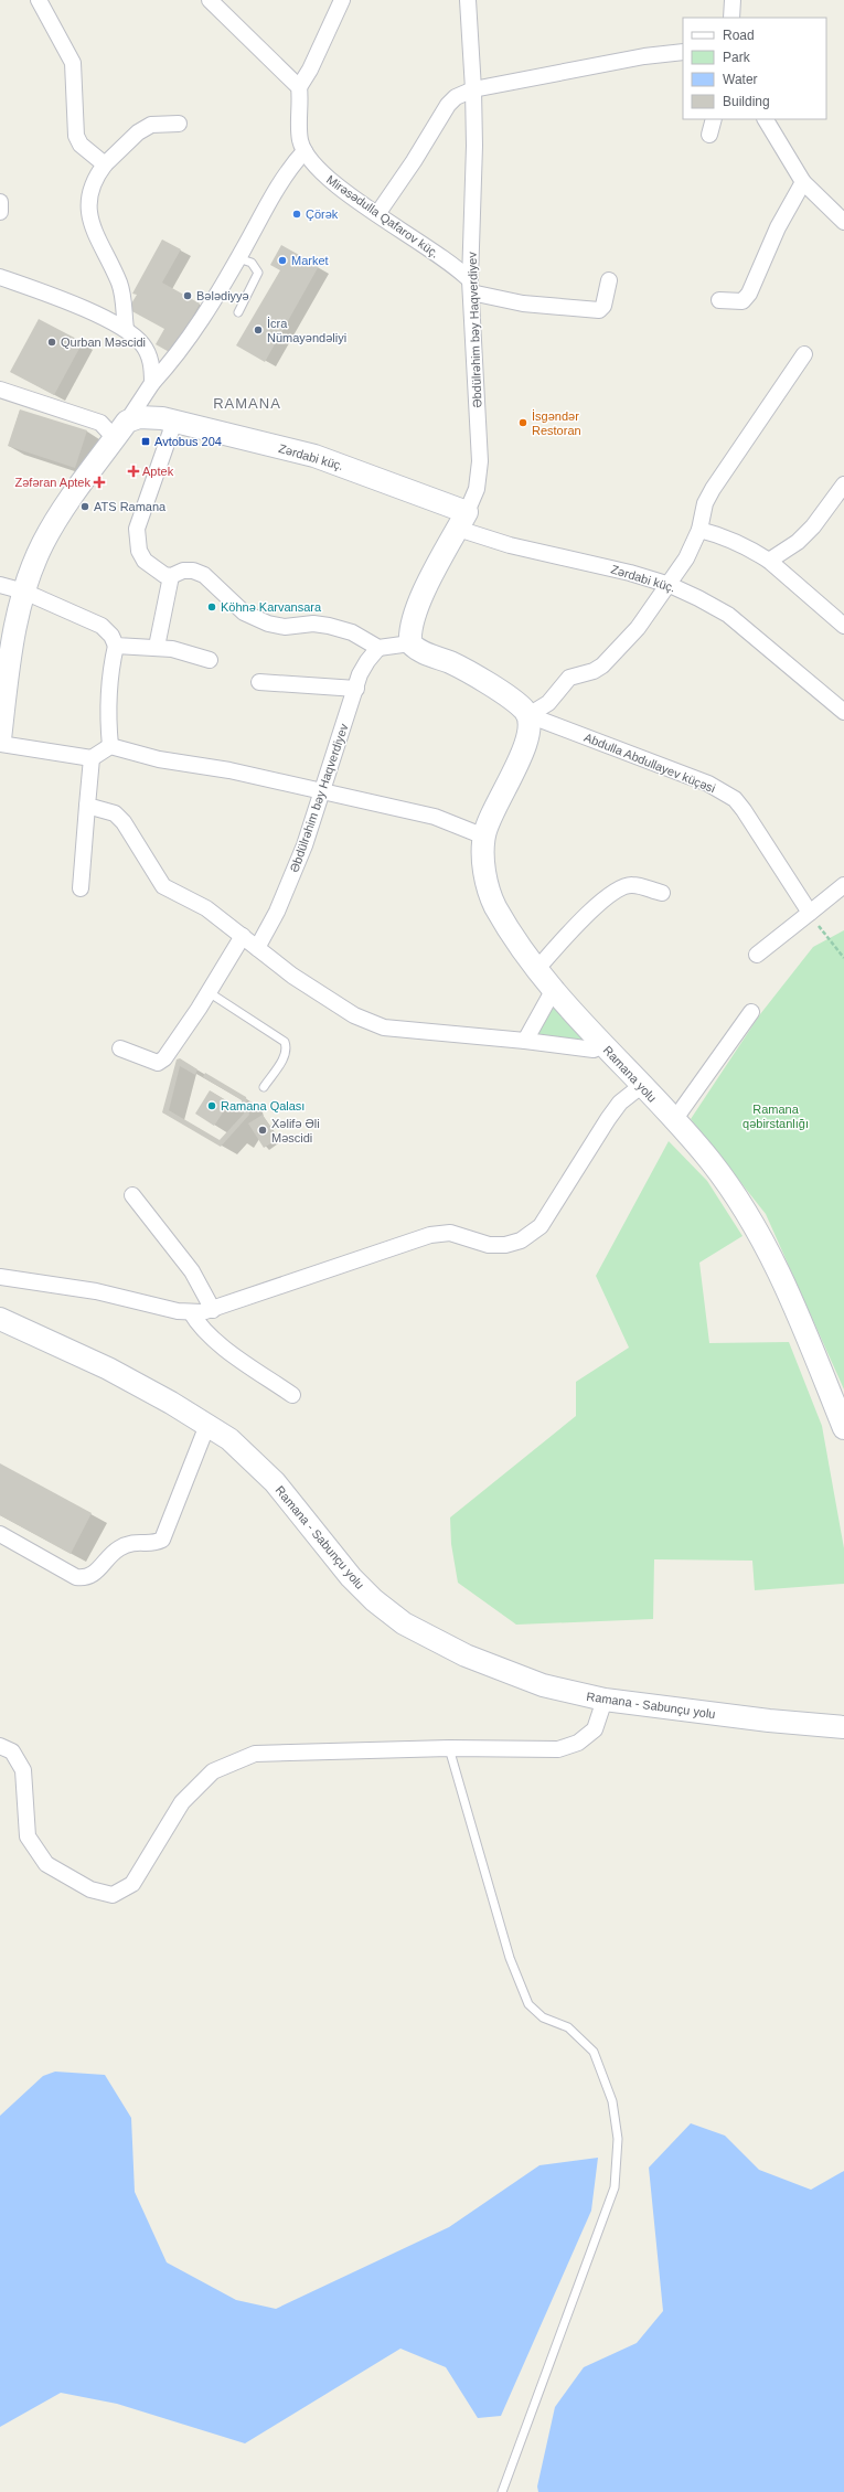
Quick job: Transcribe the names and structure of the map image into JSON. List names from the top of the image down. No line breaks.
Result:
{"streets":{"street":["Mirəsədulla Qafarov küç.","Əbdülrəhim bəy Haqverdiyev","Zərdabi küç.","Abdulla Abdullayev küçəsi","Ramana yolu","Ramana - Sabunçu yolu"]},"crossings":[["Mirəsədulla Qafarov küç.","Əbdülrəhim bəy Haqverdiyev"],["Əbdülrəhim bəy Haqverdiyev","Zərdabi küç."],["Əbdülrəhim bəy Haqverdiyev","Abdulla Abdullayev küçəsi"],["Abdulla Abdullayev küçəsi","Ramana yolu"]],"districts":["RAMANA"],"parks":["Ramana qəbirstanlığı"],"places":{"other":["Çörək","Market","Bələdiyyə","İcra Nümayəndəliyi","Qurban Məscidi","İsgəndər Restoran","ATS Ramana","Köhnə Karvansara","Ramana Qalası","Xəlifə Əli Məscidi"],"transit":["Avtobus 204"],"health":["Aptek","Zəfəran Aptek"]},"legend":["Road","Park","Water","Building"]}
